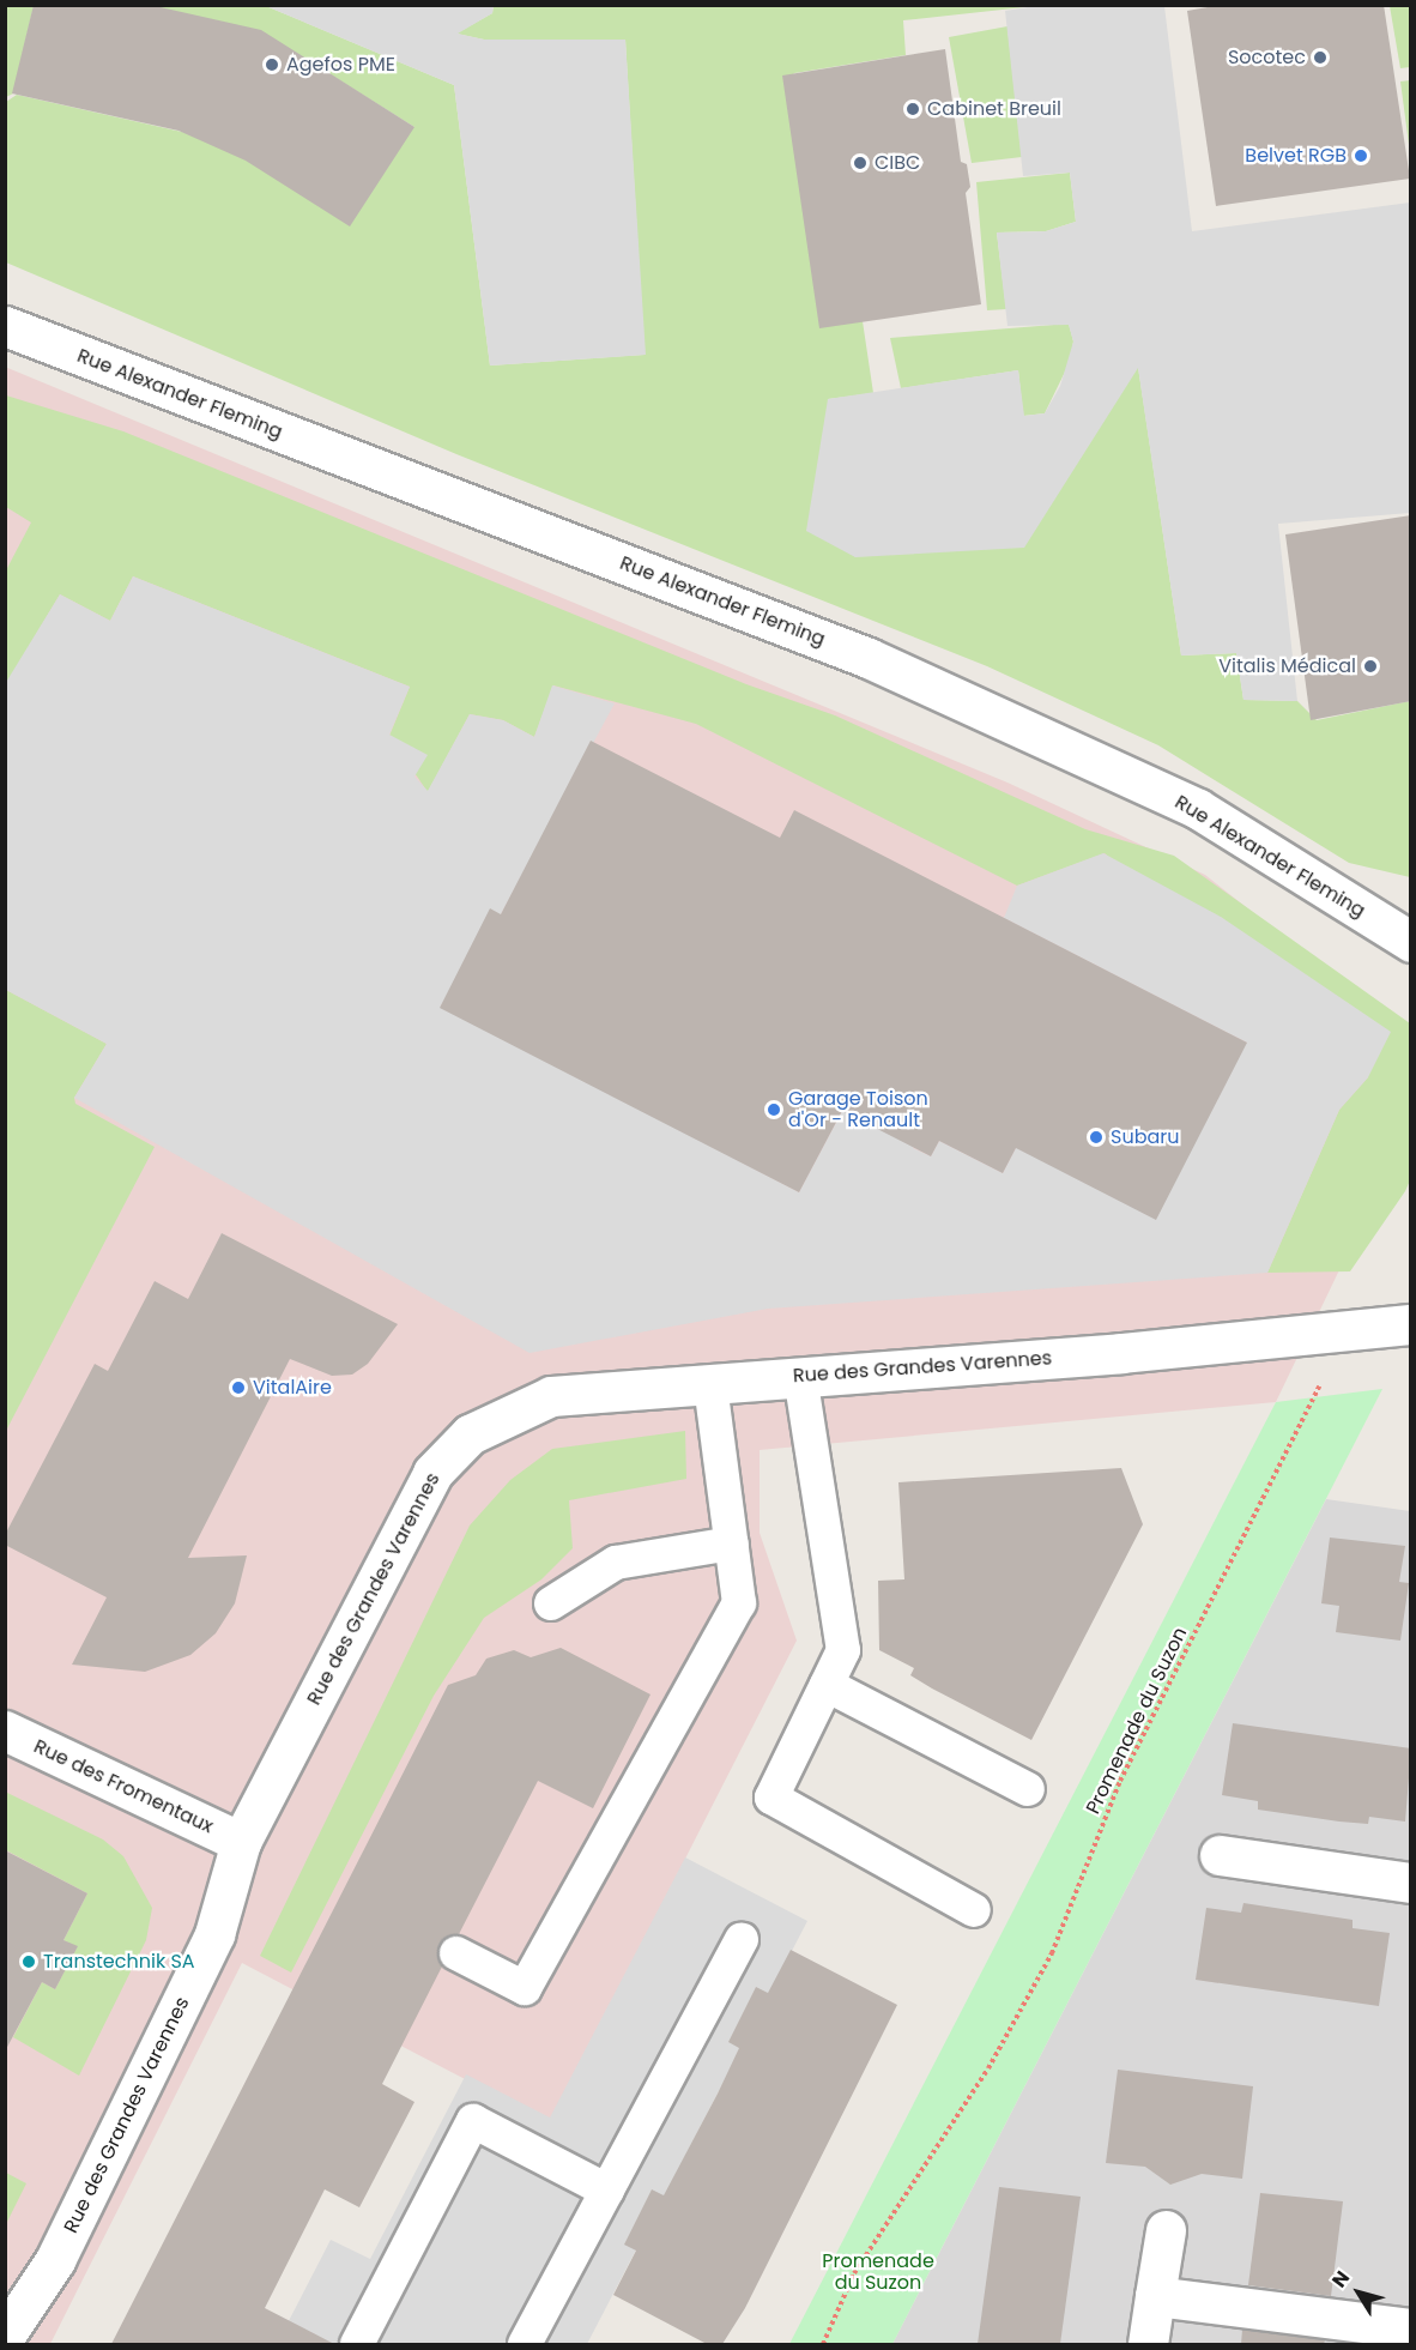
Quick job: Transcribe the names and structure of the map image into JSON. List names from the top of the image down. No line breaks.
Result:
{"streets":{"street":["Rue Alexander Fleming","Rue des Grandes Varennes","Rue des Fromentaux"],"path":["Promenade du Suzon"]},"crossings":[["Rue des Grandes Varennes","Promenade du Suzon"],["Rue des Grandes Varennes","Rue des Fromentaux"]],"parks":["Promenade du Suzon"],"places":["Socotec","Agefos PME","Cabinet Breuil","Belvet RGB","CIBC","Vitalis Médical","Garage Toison d'Or - Renault","Subaru","VitalAire","Transtechnik SA"],"north":"top left"}
